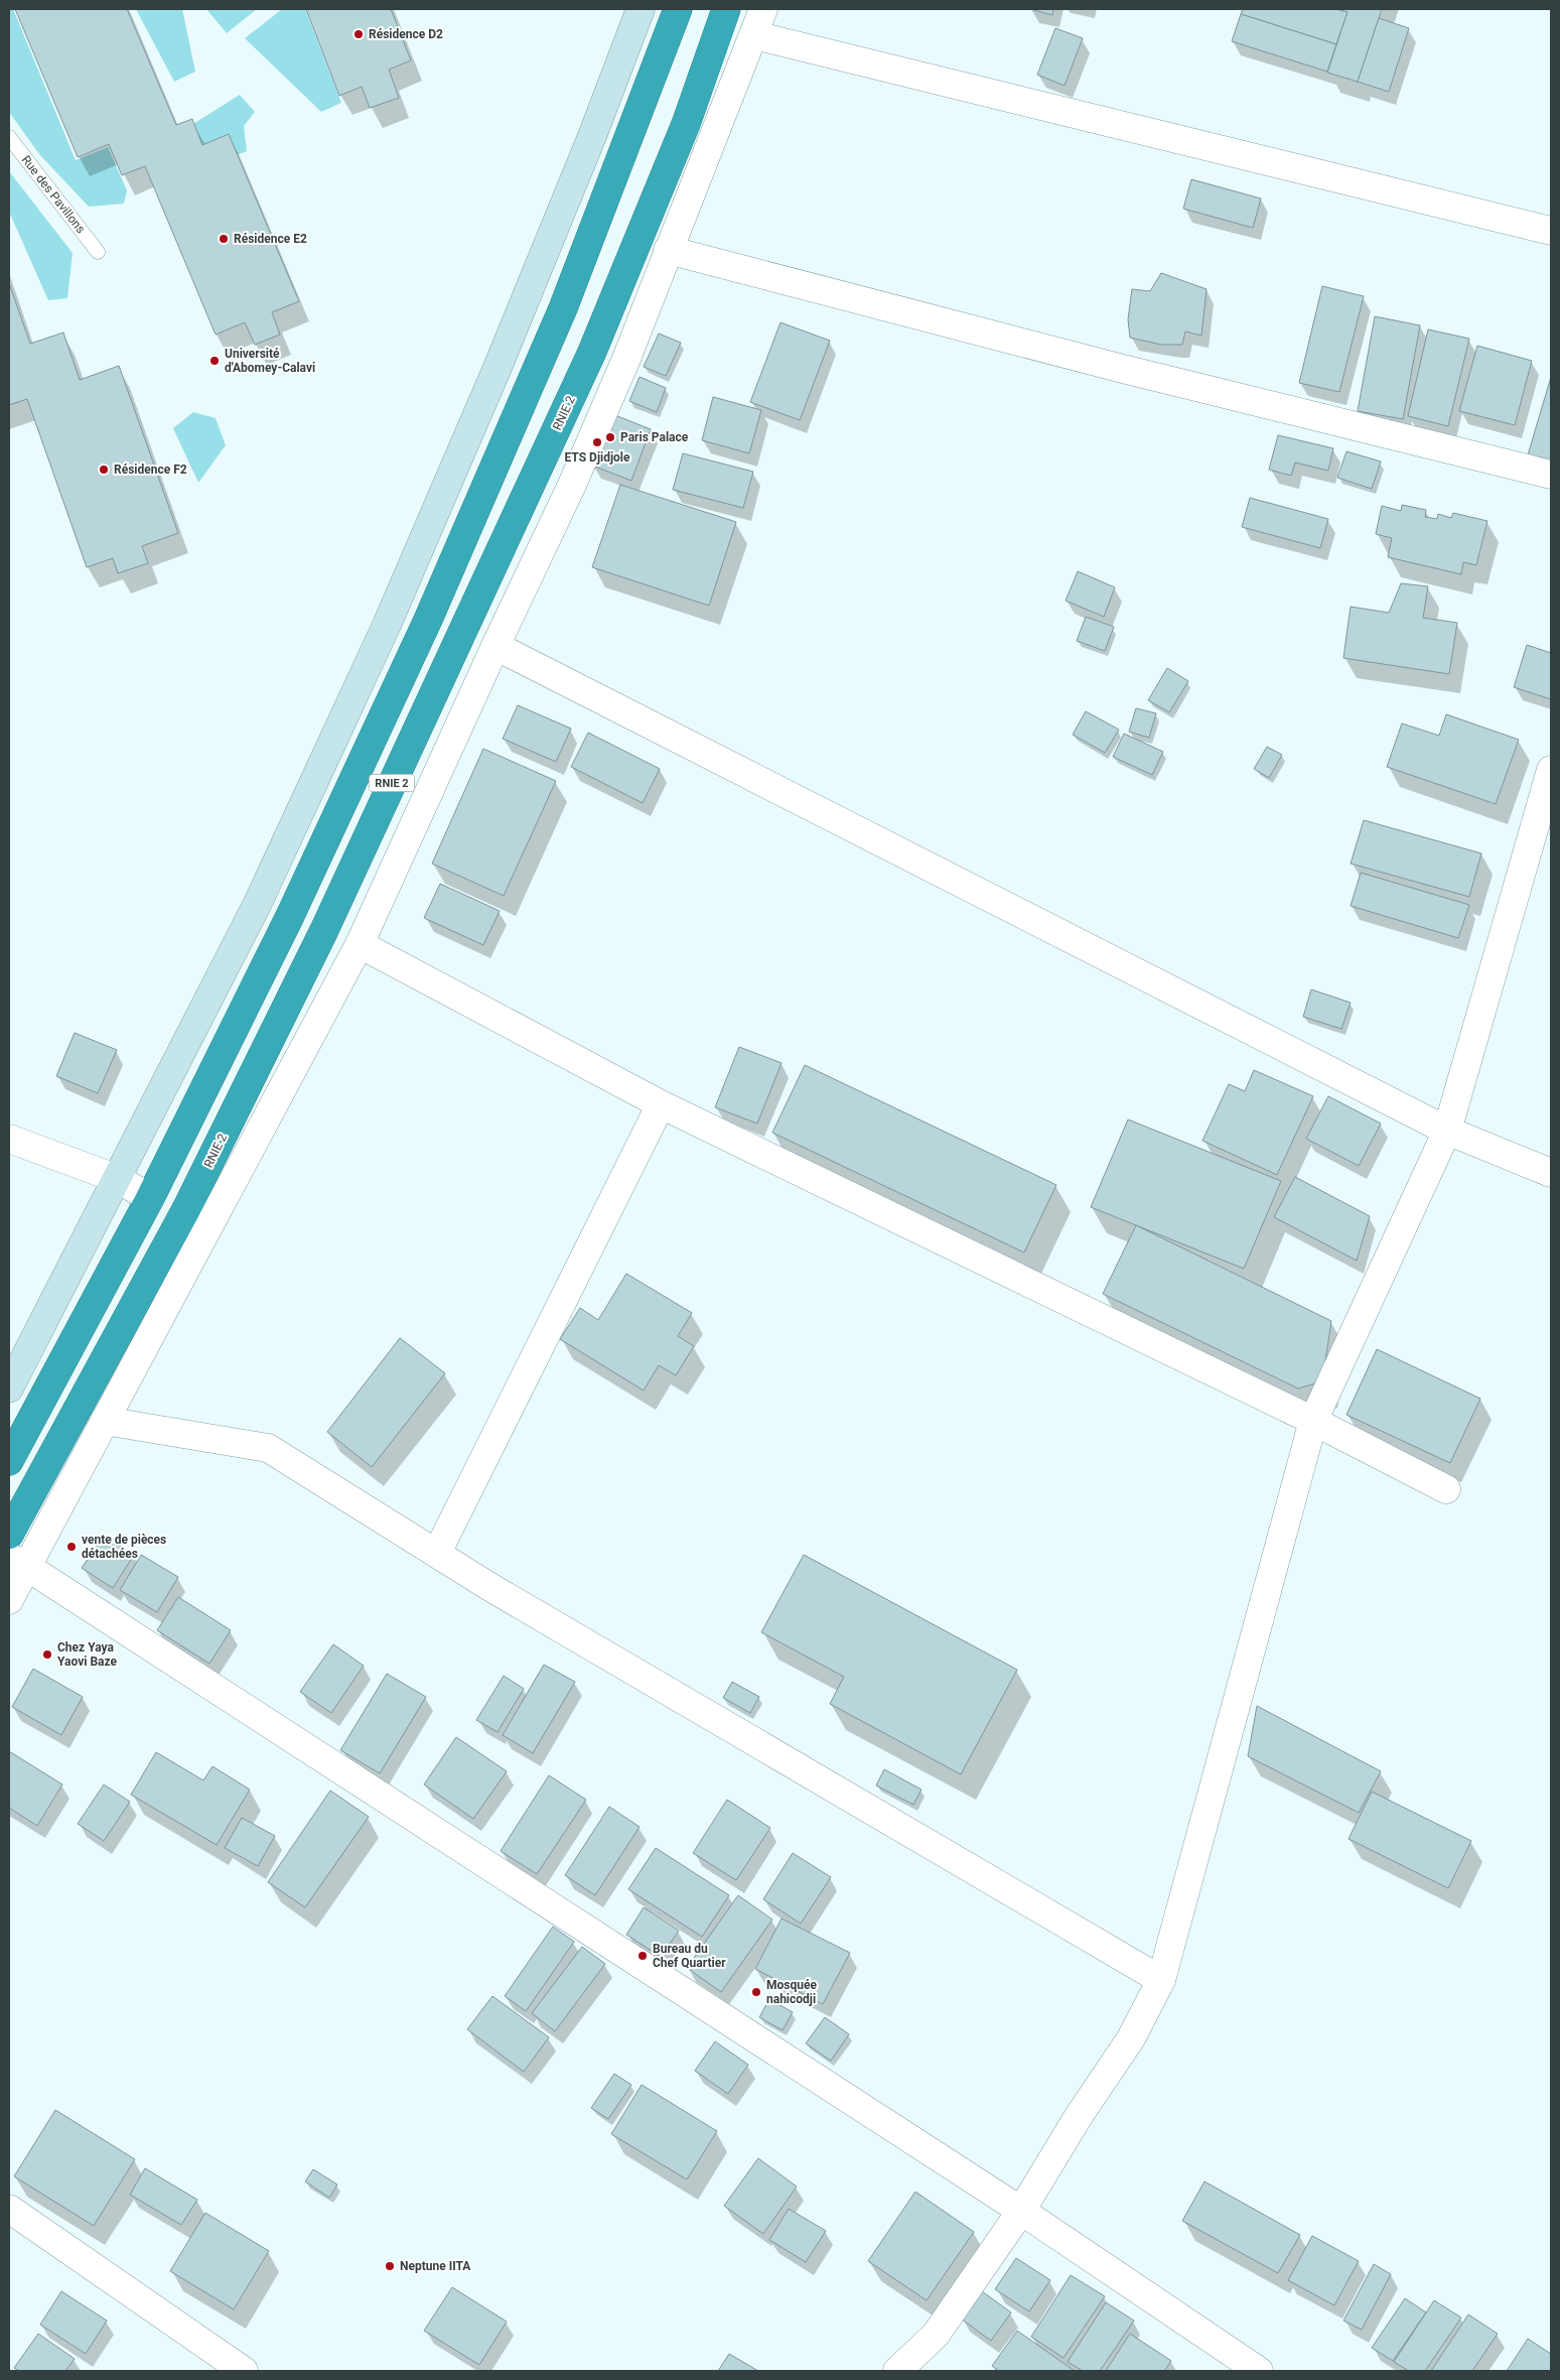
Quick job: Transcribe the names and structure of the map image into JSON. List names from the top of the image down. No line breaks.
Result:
{"streets":{"highway":["RNIE 2"],"lane":["Rue des Pavillons"]},"places":["Résidence D2","Résidence E2","Université d'Abomey-Calavi","Paris Palace","ETS Djidjole","Résidence F2","vente de pièces détachées","Chez Yaya Yaovi Baze","Bureau du Chef Quartier","Mosquée nahicodji","Neptune IITA"]}
